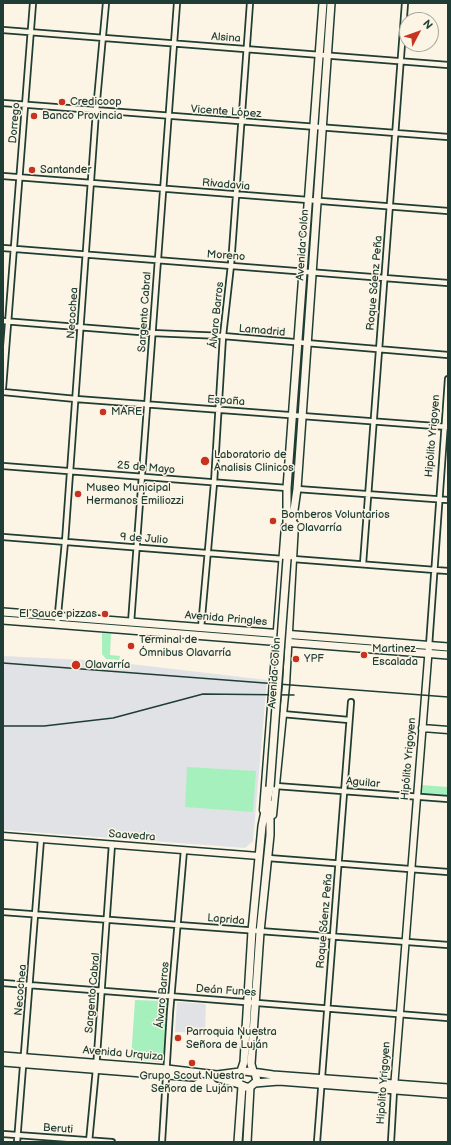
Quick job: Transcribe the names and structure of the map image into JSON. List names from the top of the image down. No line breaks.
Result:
{"streets":{"main road":["Avenida Colón","Avenida Pringles","Avenida Urquiza"],"street":["Alsina","Vicente López","Dorrego","Rivadavia","Moreno","Roque Sáenz Peña","Sargento Cabral","Necochea","Álvaro Barros","Lamadrid","España","Hipólito Yrigoyen","25 de Mayo","9 de Julio","Aguilar","Saavedra","Laprida","Deán Funes","Beruti"]},"crossings":[["Alsina","Dorrego"],["Alsina","Avenida Colón"],["Alsina","Roque Sáenz Peña"],["Alsina","Sargento Cabral"],["Alsina","Necochea"],["Alsina","Álvaro Barros"],["Vicente López","Dorrego"],["Vicente López","Avenida Colón"],["Vicente López","Roque Sáenz Peña"],["Vicente López","Sargento Cabral"],["Vicente López","Necochea"],["Vicente López","Álvaro Barros"],["Dorrego","Rivadavia"],["Dorrego","Moreno"],["Dorrego","Lamadrid"],["Rivadavia","Avenida Colón"],["Rivadavia","Roque Sáenz Peña"],["Rivadavia","Sargento Cabral"],["Rivadavia","Necochea"],["Rivadavia","Álvaro Barros"],["Avenida Colón","Moreno"],["Avenida Colón","Lamadrid"],["Avenida Colón","España"],["Avenida Colón","25 de Mayo"],["Avenida Colón","9 de Julio"],["Avenida Colón","Avenida Pringles"],["Avenida Colón","Aguilar"],["Avenida Colón","Saavedra"],["Avenida Colón","Laprida"],["Avenida Colón","Deán Funes"],["Avenida Colón","Avenida Urquiza"],["Moreno","Roque Sáenz Peña"],["Moreno","Sargento Cabral"],["Moreno","Necochea"],["Moreno","Álvaro Barros"],["Roque Sáenz Peña","Lamadrid"],["Roque Sáenz Peña","España"],["Roque Sáenz Peña","9 de Julio"],["Roque Sáenz Peña","Aguilar"],["Roque Sáenz Peña","Laprida"],["Roque Sáenz Peña","Deán Funes"],["Sargento Cabral","Lamadrid"],["Sargento Cabral","España"],["Sargento Cabral","25 de Mayo"],["Sargento Cabral","9 de Julio"],["Sargento Cabral","Avenida Pringles"],["Sargento Cabral","Saavedra"],["Sargento Cabral","Laprida"],["Sargento Cabral","Deán Funes"],["Sargento Cabral","Avenida Urquiza"],["Sargento Cabral","Beruti"],["Necochea","Lamadrid"],["Necochea","España"],["Necochea","25 de Mayo"],["Necochea","9 de Julio"],["Necochea","Avenida Pringles"],["Necochea","Saavedra"],["Necochea","Laprida"],["Necochea","Deán Funes"],["Necochea","Avenida Urquiza"],["Necochea","Beruti"],["Álvaro Barros","Lamadrid"],["Álvaro Barros","España"],["Álvaro Barros","25 de Mayo"],["Álvaro Barros","9 de Julio"],["Álvaro Barros","Avenida Pringles"],["Álvaro Barros","Saavedra"],["Álvaro Barros","Laprida"],["Álvaro Barros","Deán Funes"],["Álvaro Barros","Avenida Urquiza"],["España","Hipólito Yrigoyen"],["Hipólito Yrigoyen","9 de Julio"],["Hipólito Yrigoyen","Avenida Pringles"],["Hipólito Yrigoyen","Aguilar"],["Hipólito Yrigoyen","Laprida"],["Hipólito Yrigoyen","Deán Funes"]],"places":["Credicoop","Banco Provincia","Santander","MARE","Laboratorio de Analisis Clinicos","Museo Municipal Hermanos Emiliozzi","Bomberos Voluntarios de Olavarría","El Sauce pizzas","Terminal de Ómnibus Olavarría","Martinez Escalada","YPF","Olavarría","Parroquia Nuestra Señora de Luján","Grupo Scout Nuestra Señora de Luján"],"north":"top right"}
